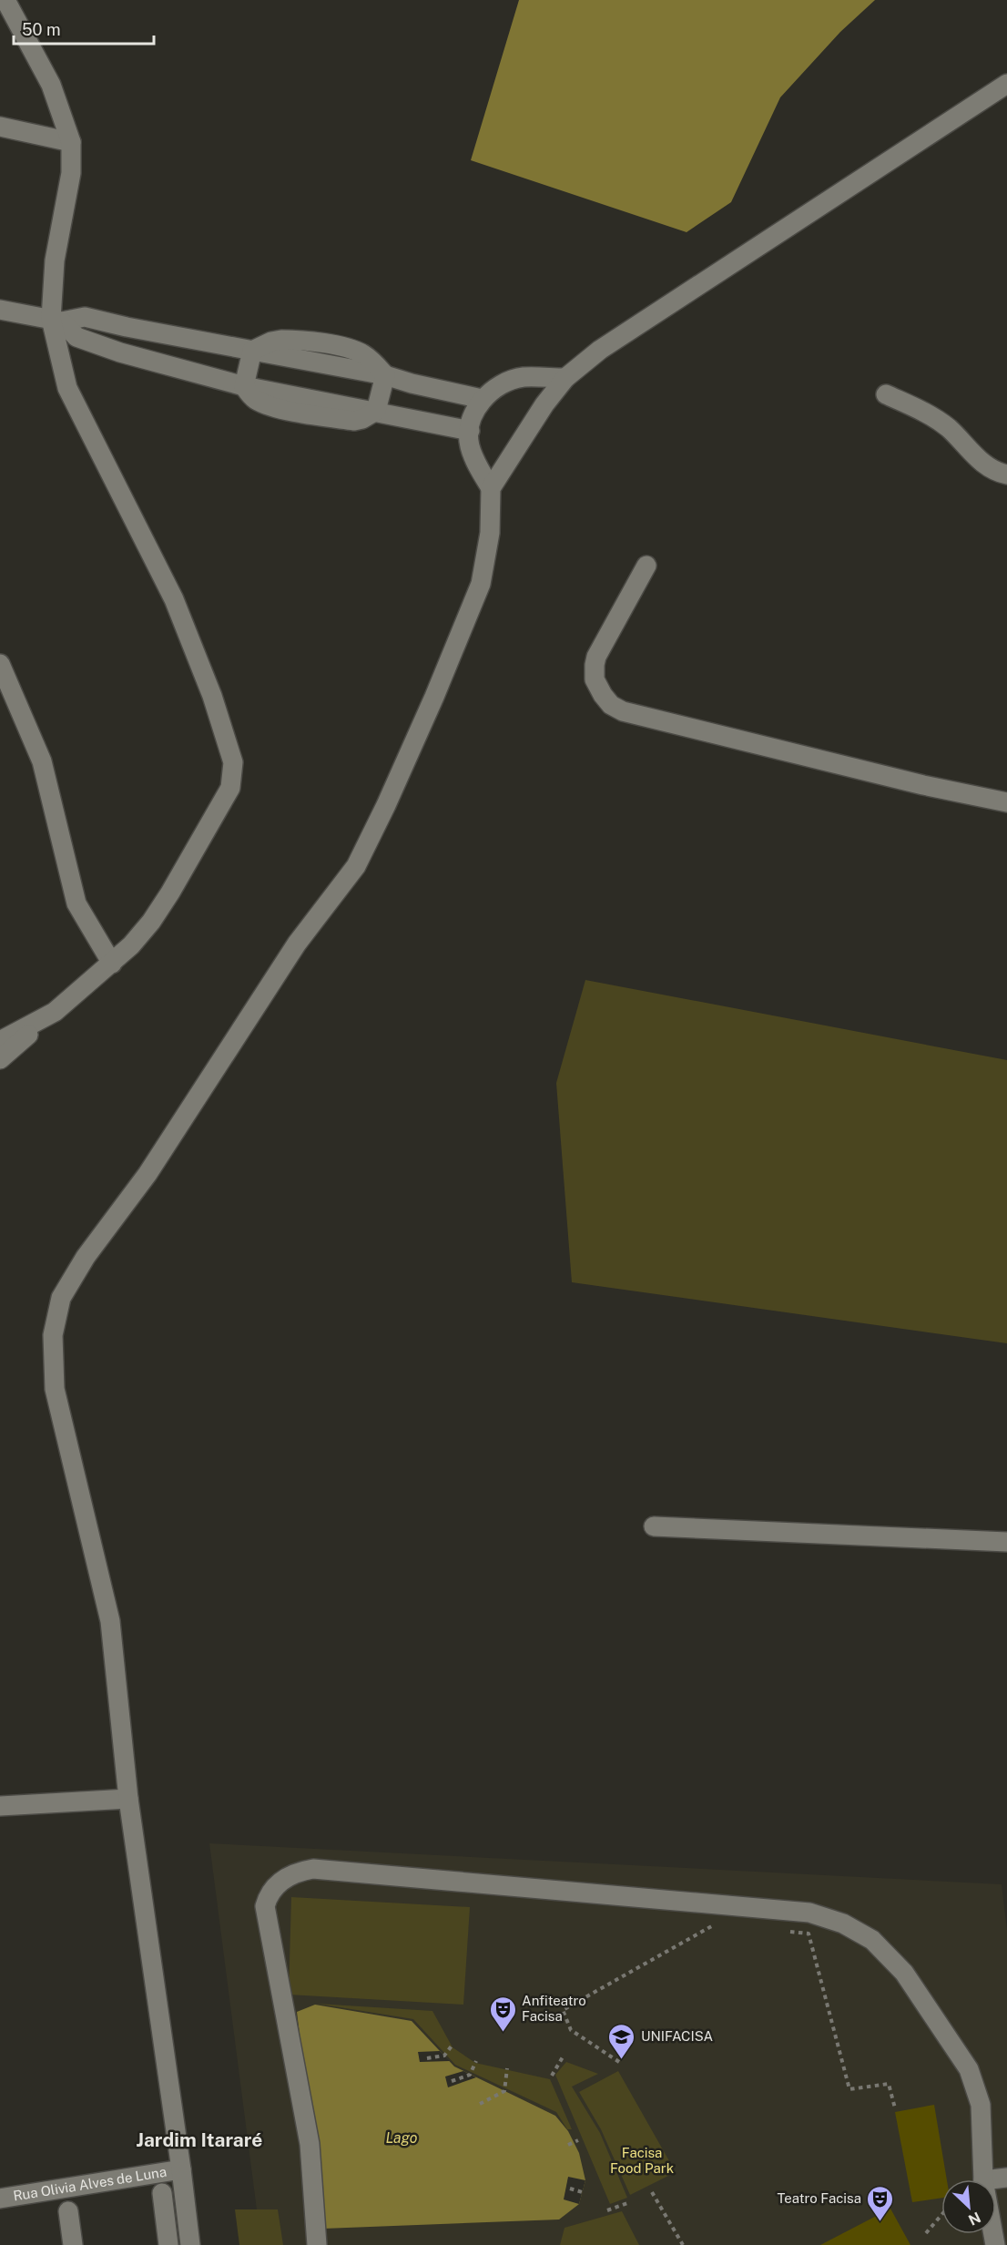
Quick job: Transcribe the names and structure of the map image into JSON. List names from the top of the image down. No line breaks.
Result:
{"streets":{"street":["Rua Olivia Alves de Luna"]},"districts":["Jardim Itararé"],"water":["Lago"],"parks":["Facisa Food Park"],"places":{"theatre":["Anfiteatro Facisa","Teatro Facisa"],"school or university":["UNIFACISA"]},"scale_bar":"50 m","north":"bottom right"}
